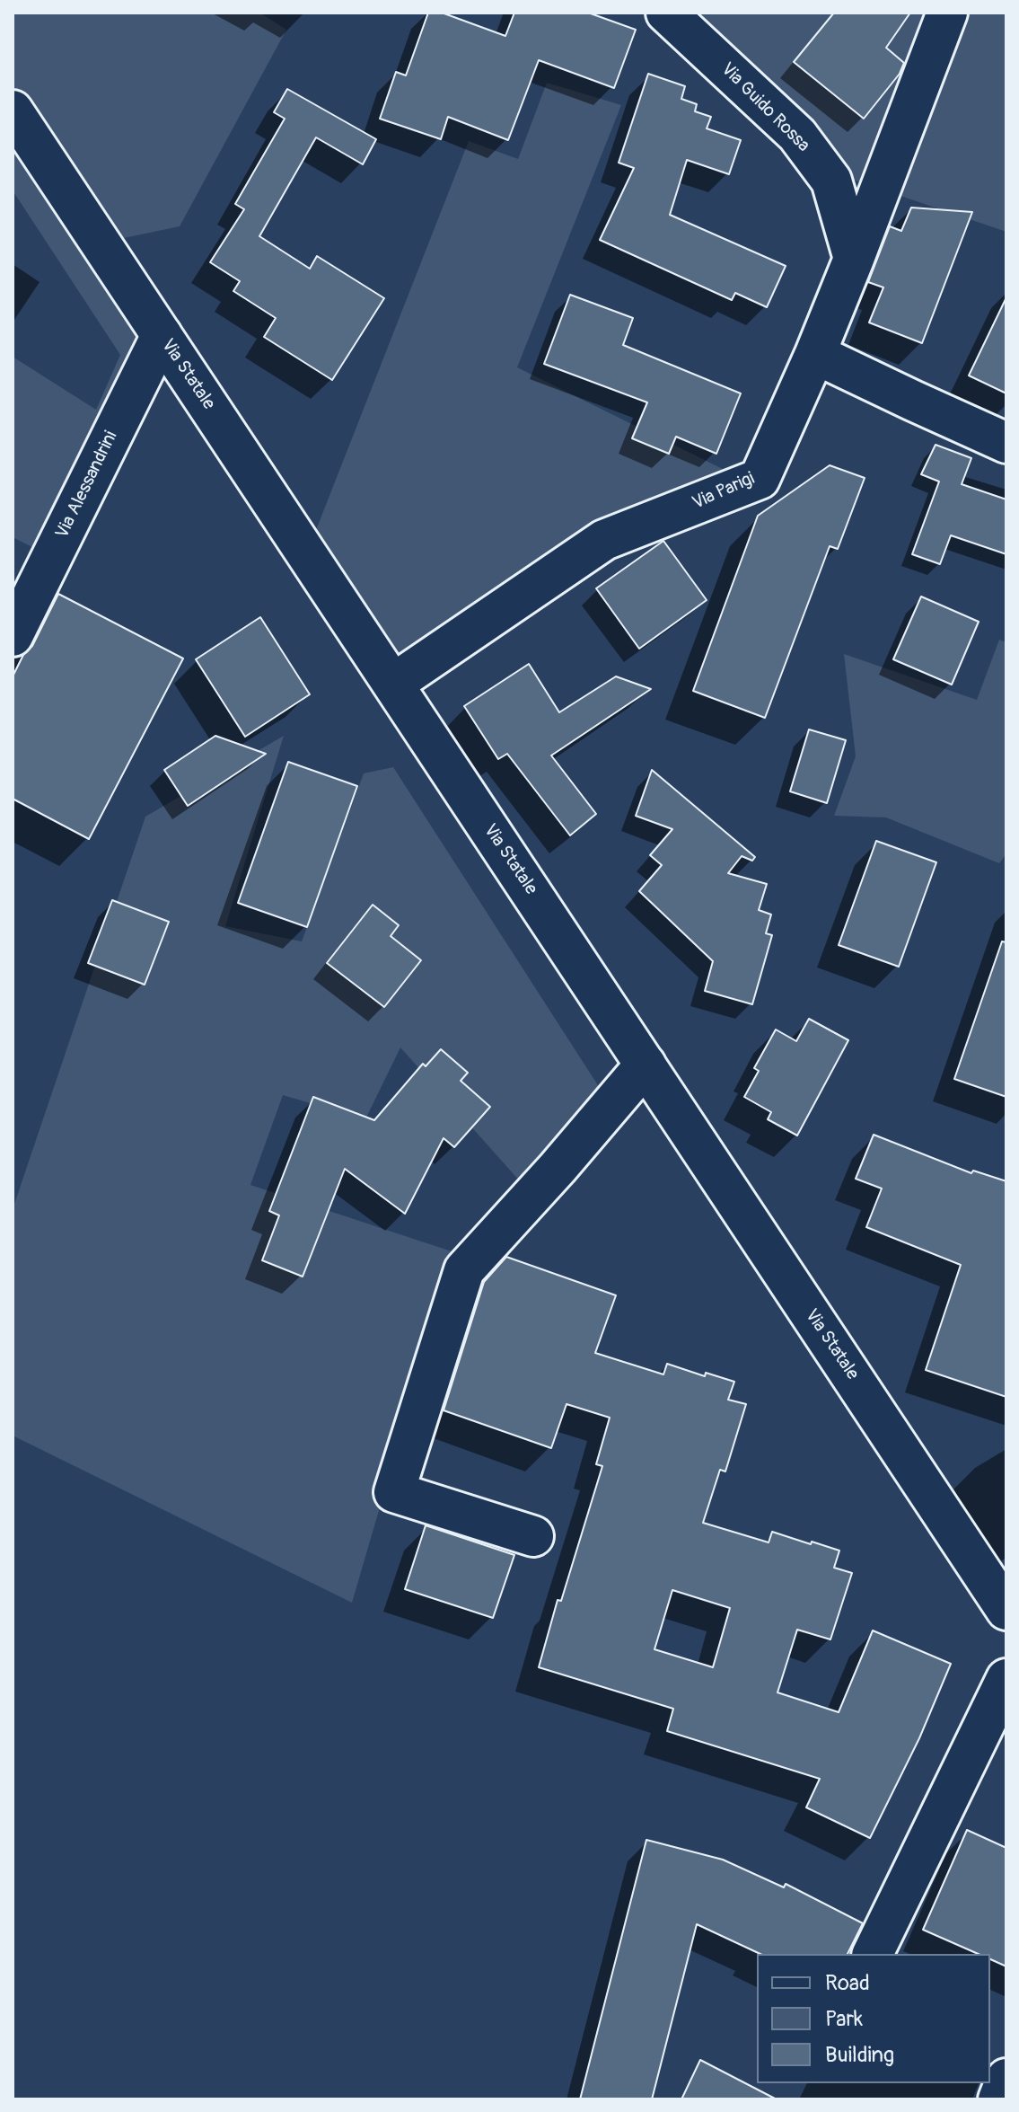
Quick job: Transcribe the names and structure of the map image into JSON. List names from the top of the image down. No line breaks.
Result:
{"streets":{"street":["Via Guido Rossa","Via Statale","Via Alessandrini","Via Parigi"]},"crossings":[["Via Statale","Via Alessandrini"],["Via Statale","Via Parigi"]],"legend":["Road","Park","Building"]}
